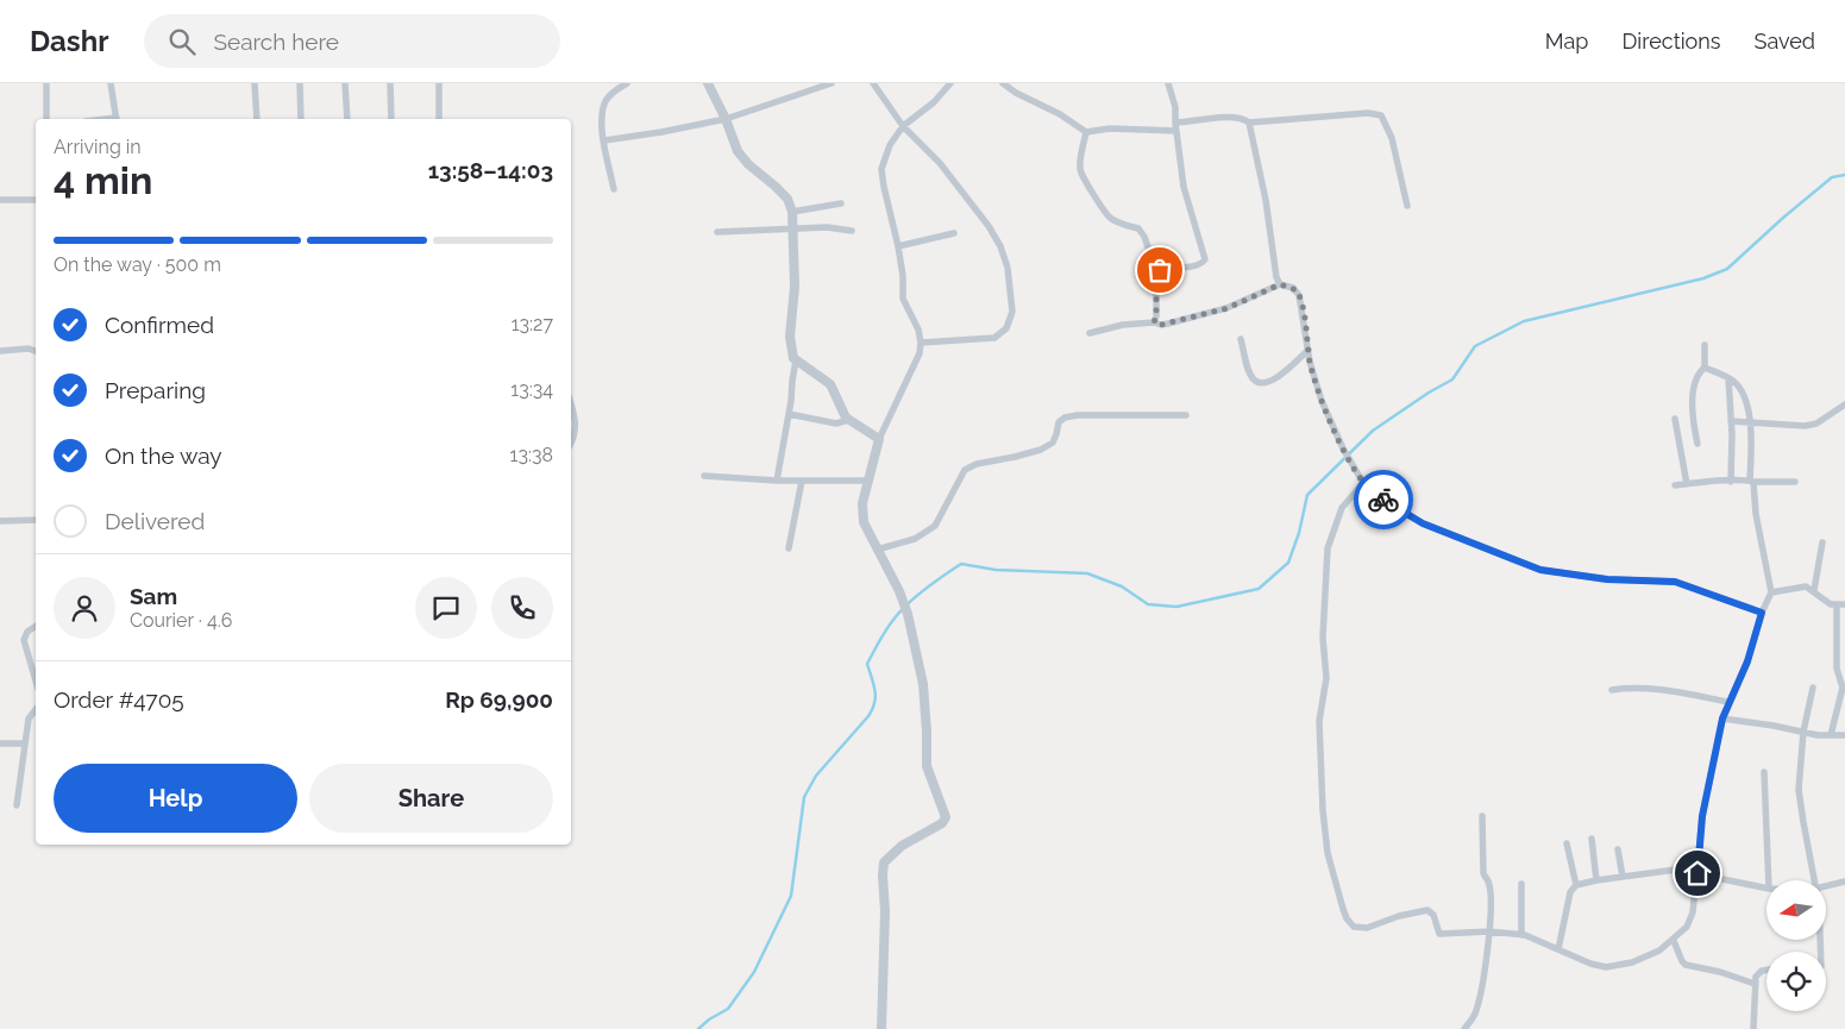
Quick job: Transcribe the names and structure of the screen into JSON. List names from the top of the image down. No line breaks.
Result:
{"north":"left","page":{"header":"Dashr","search":"Search here","nav":["Map","Directions","Saved"],"heading":["4 min","Arriving in","13:58–14:03"],"panel":["Sam","Courier · 4.6","Order #4705","Rp 69,900"],"bar":"On the way · 500 m","list":[["Confirmed","13:27"],["Preparing","13:34"],["On the way","13:38"],"Delivered"],"buttons":["Help","Share"]}}
